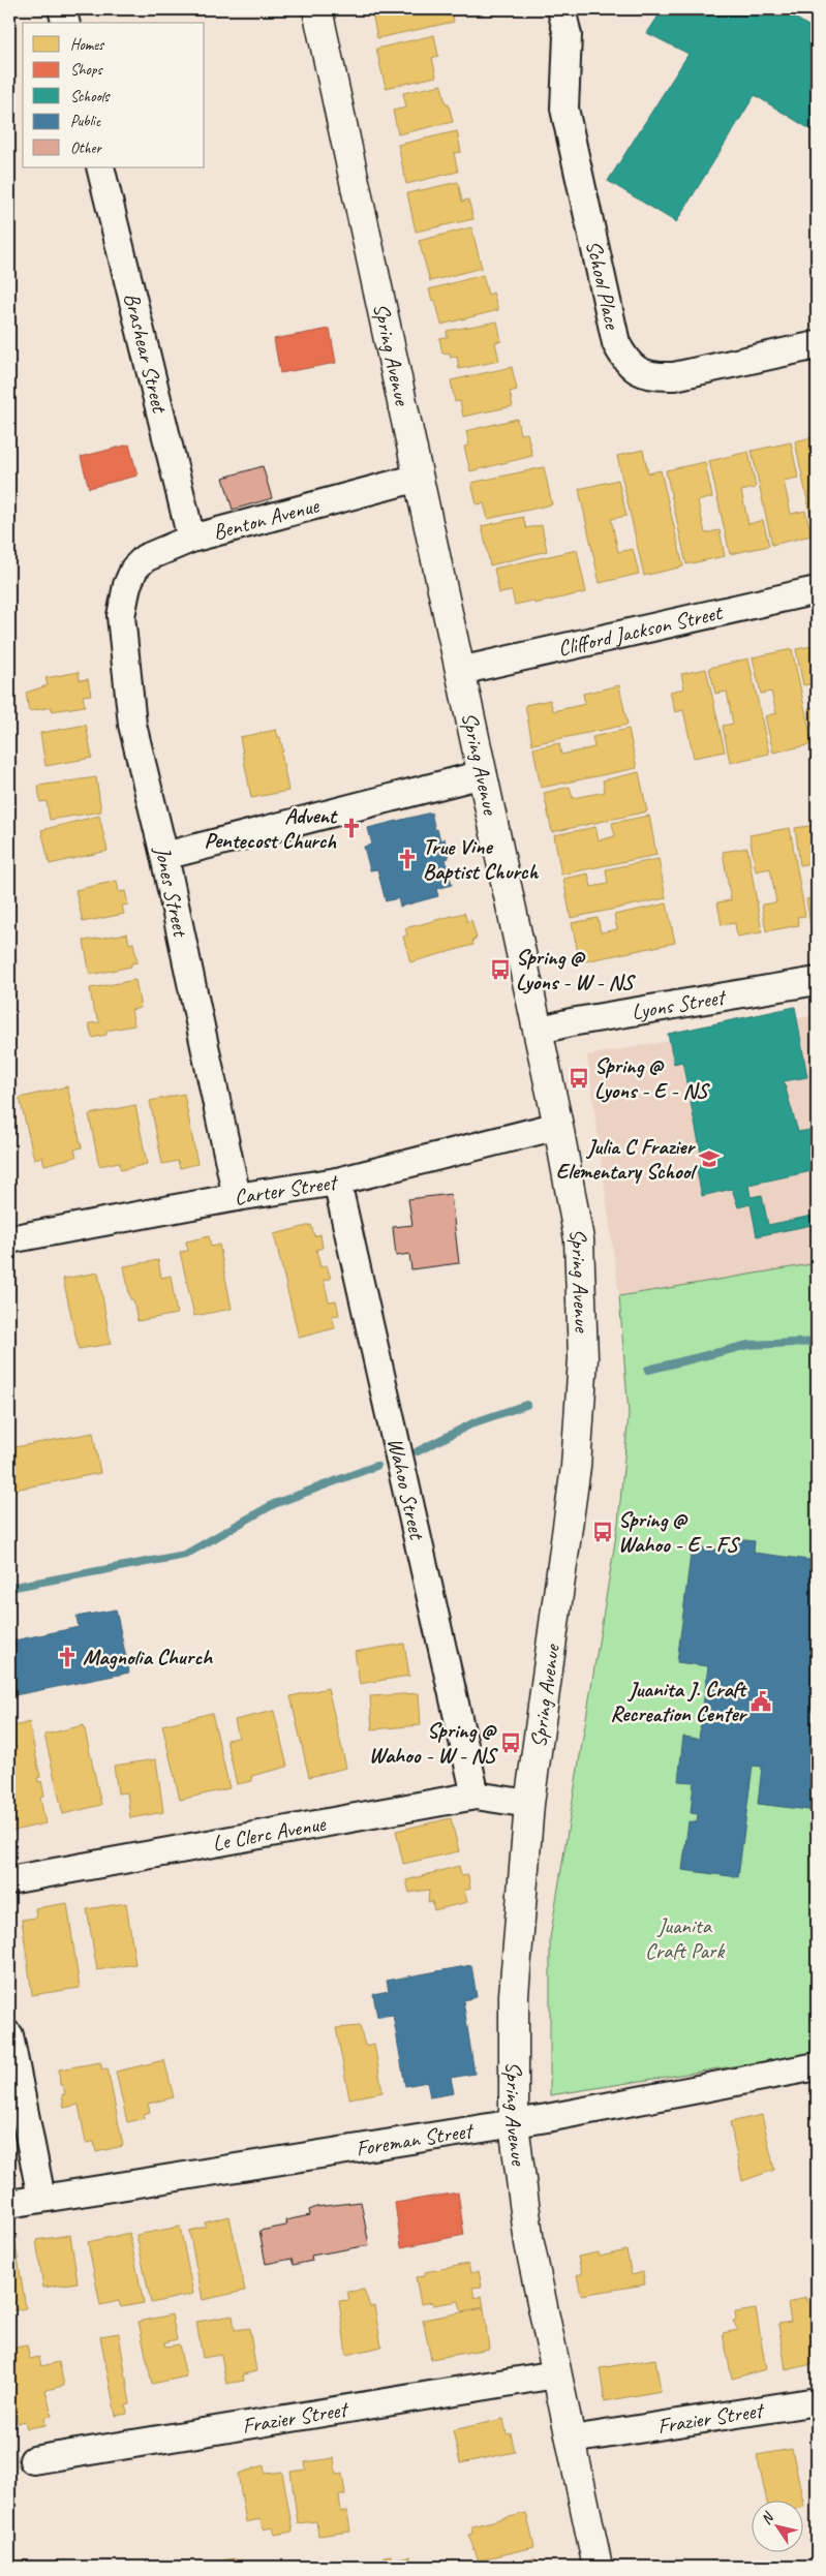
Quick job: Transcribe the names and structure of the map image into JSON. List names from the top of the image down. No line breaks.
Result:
{"streets":{"street":["School Place","Brashear Street","Spring Avenue","Benton Avenue","Clifford Jackson Street","Jones Street","Lyons Street","Carter Street","Wahoo Street","Le Clerc Avenue","Foreman Street","Frazier Street"]},"crossings":[["Brashear Street","Benton Avenue"],["Spring Avenue","Benton Avenue"],["Spring Avenue","Clifford Jackson Street"],["Spring Avenue","Lyons Street"],["Spring Avenue","Carter Street"],["Spring Avenue","Le Clerc Avenue"],["Spring Avenue","Foreman Street"],["Spring Avenue","Frazier Street"],["Benton Avenue","Jones Street"],["Jones Street","Carter Street"],["Carter Street","Wahoo Street"],["Wahoo Street","Le Clerc Avenue"]],"parks":["Juanita Craft Park"],"places":{"church":["Advent Pentecost Church","True Vine Baptist Church","Magnolia Church"],"bus stop":["Spring @ Lyons - W - NS","Spring @ Lyons - E - NS","Spring @ Wahoo - E - FS","Spring @ Wahoo - W - NS"],"school or university":["Julia C Frazier Elementary School"],"public building":["Juanita J. Craft Recreation Center"]},"legend":["Homes","Shops","Schools","Public","Other"],"north":"top left"}
